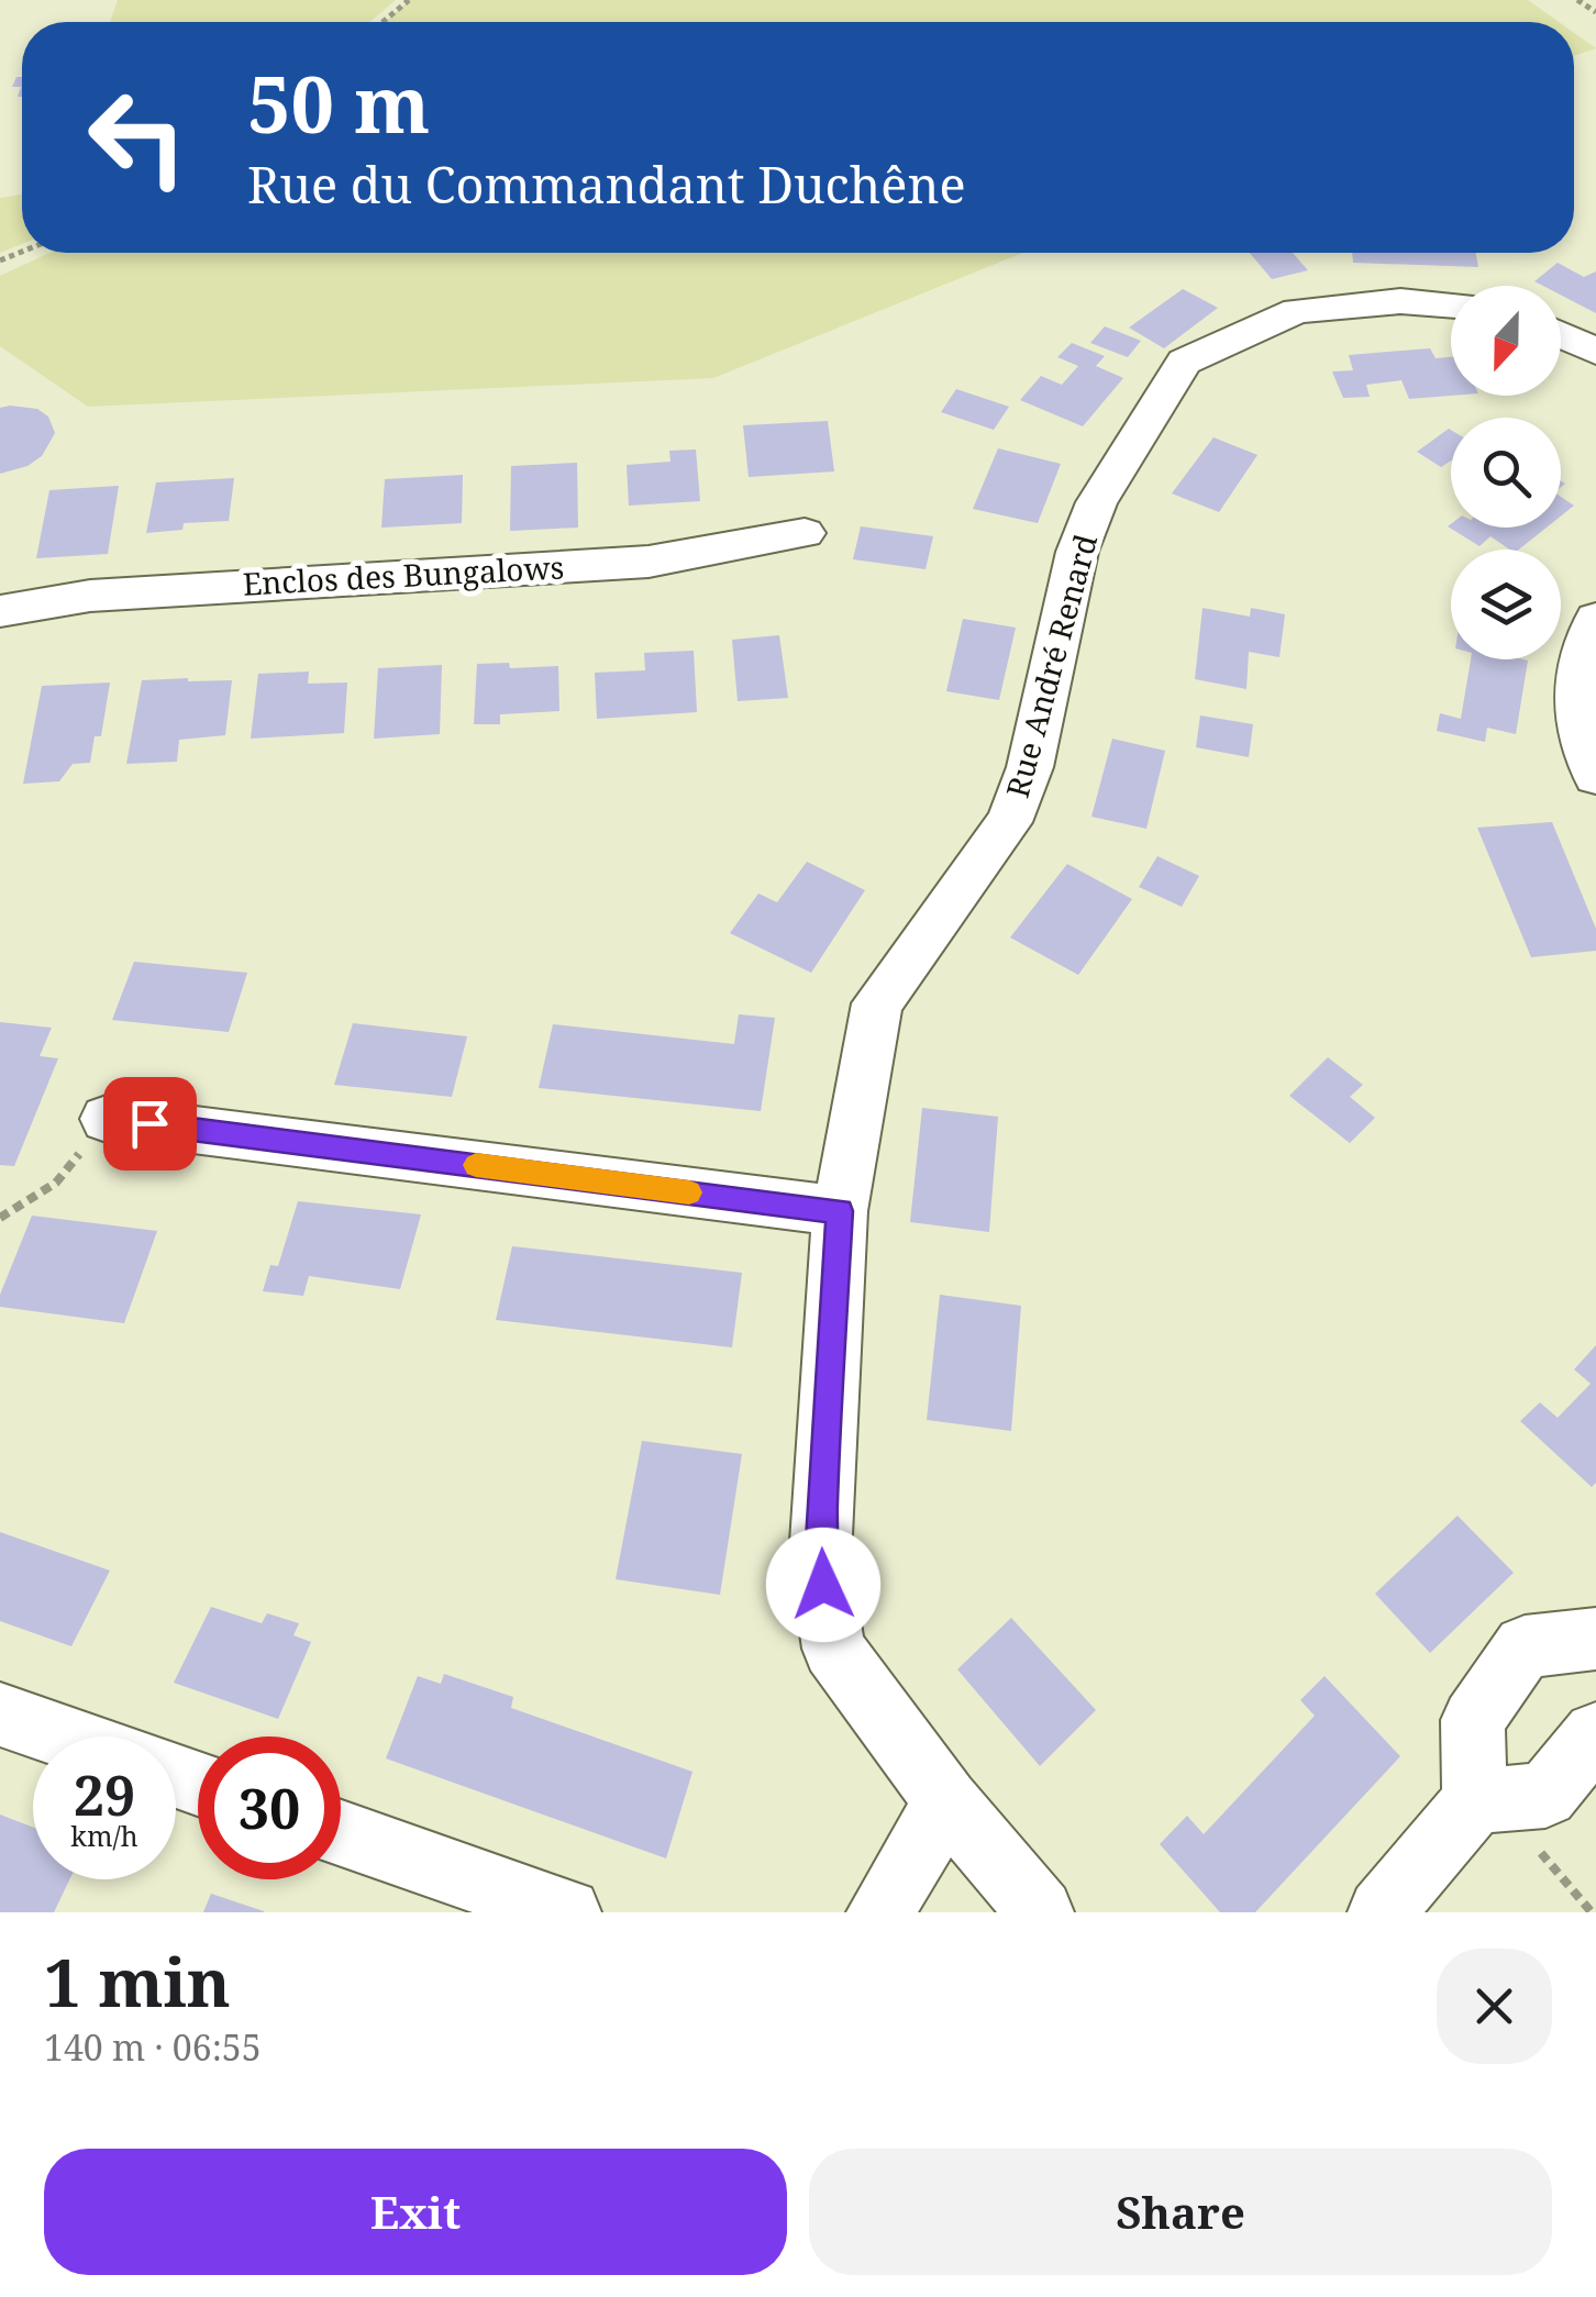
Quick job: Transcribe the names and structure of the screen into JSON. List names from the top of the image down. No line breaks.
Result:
{"streets":{"street":["Enclos des Bungalows","Rue André Renard"]},"north":"bottom","page":{"turn":["50 m","Rue du Commandant Duchêne"],"speed":"29 km/h","limit":"30","heading":["1 min","140 m · 06:55"],"buttons":["Exit","Share"]}}
